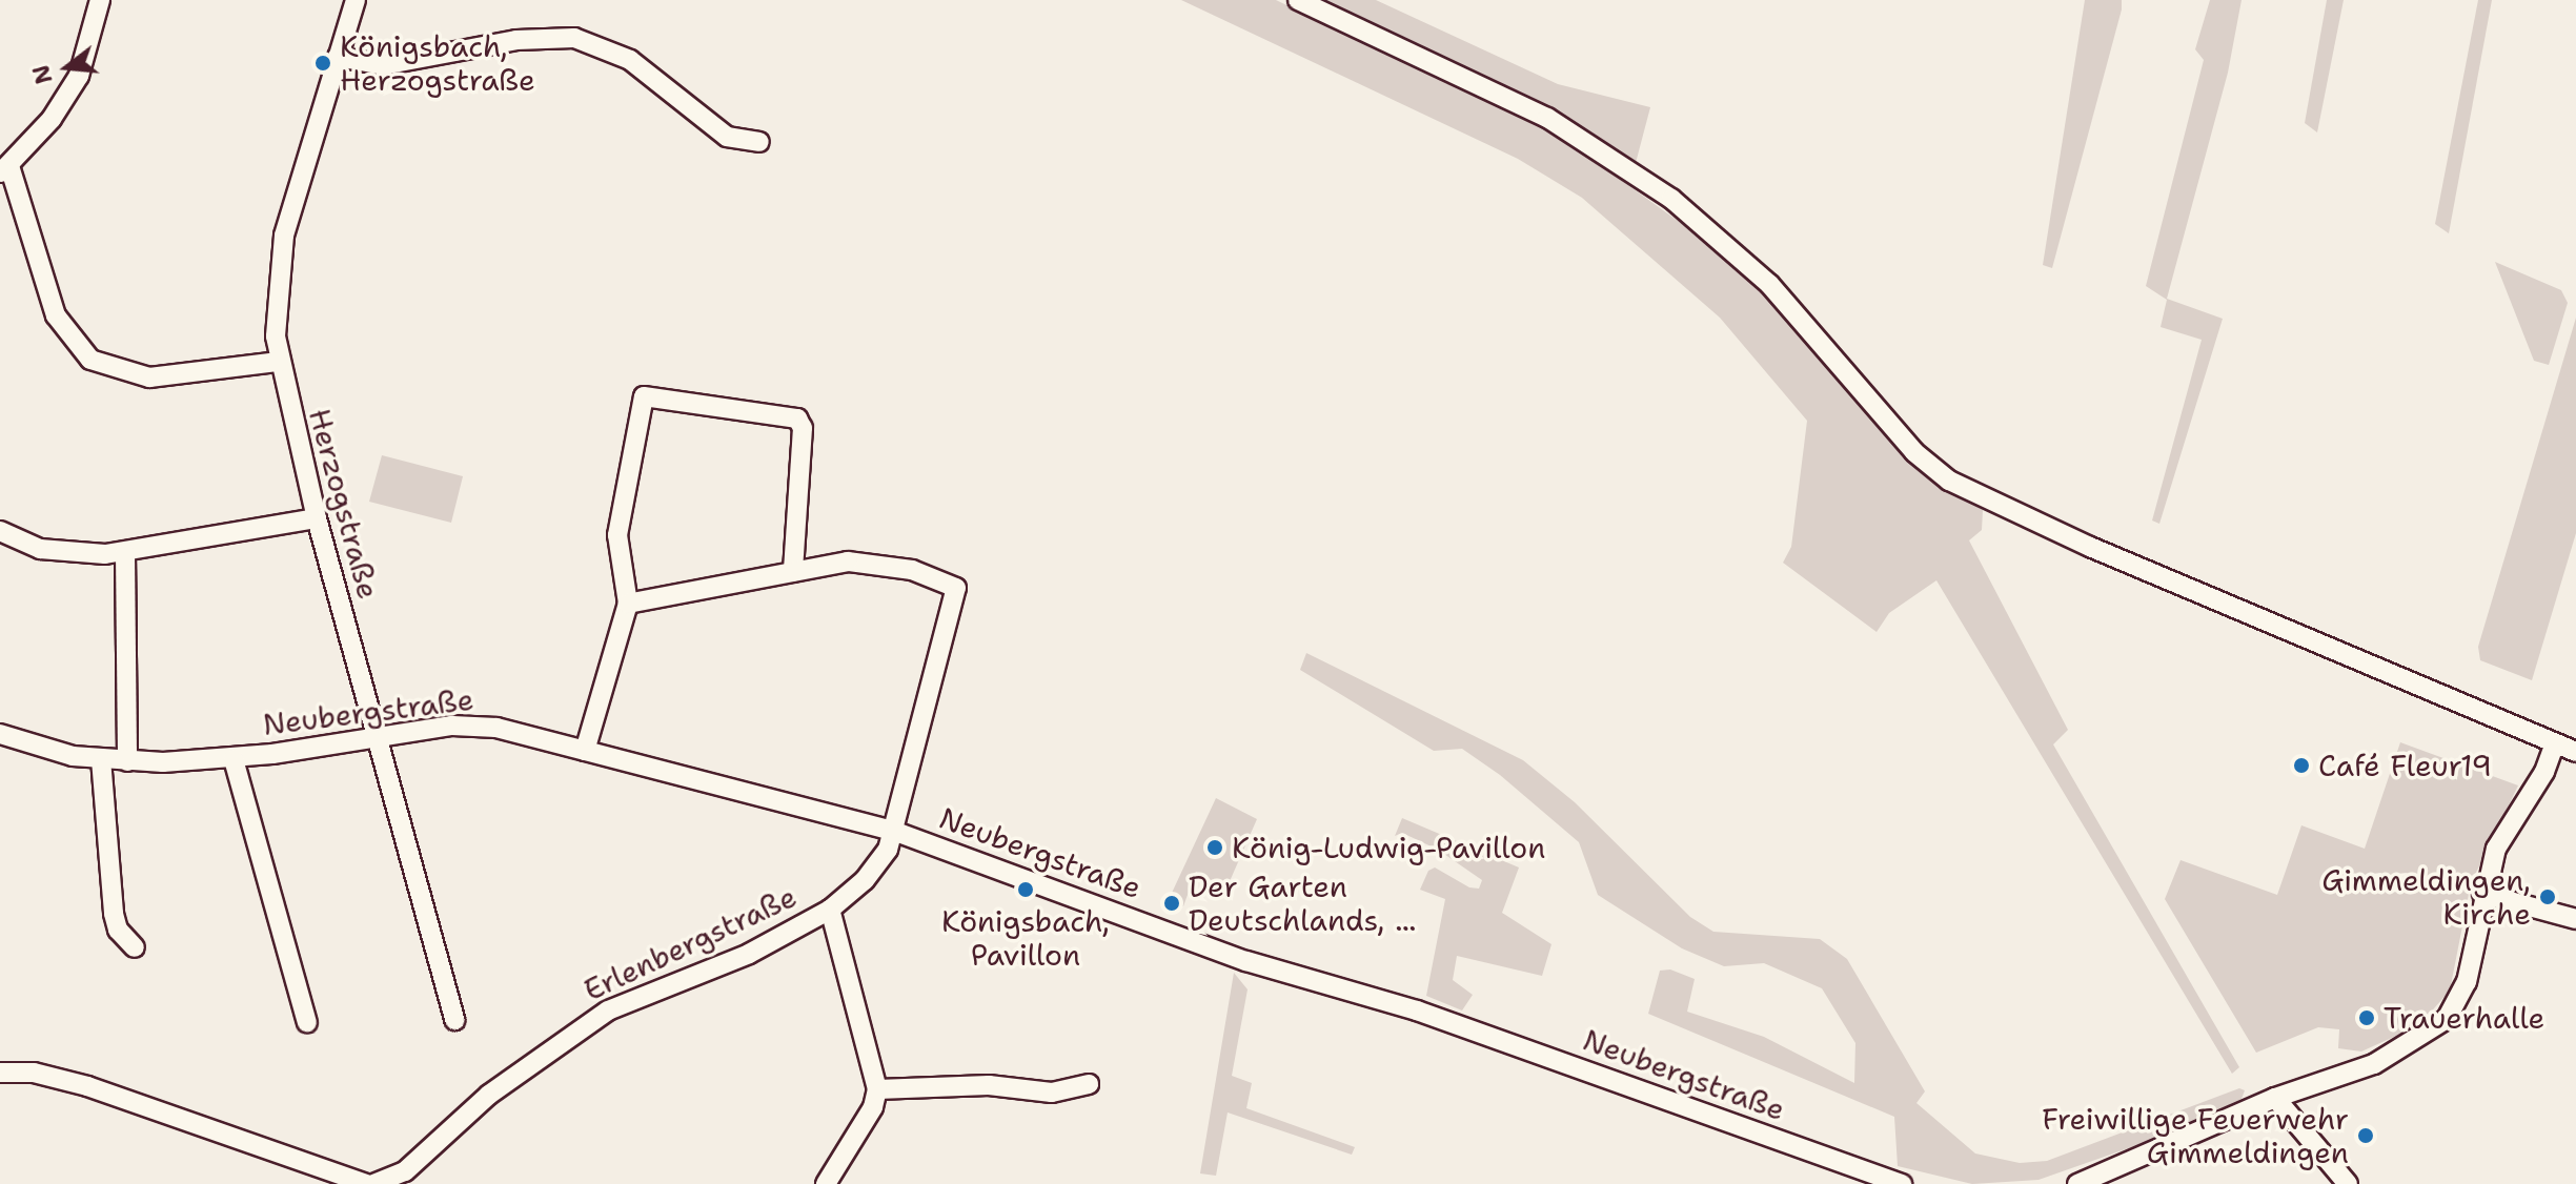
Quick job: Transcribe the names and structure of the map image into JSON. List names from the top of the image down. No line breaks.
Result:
{"streets":{"street":["Herzogstraße","Neubergstraße","Erlenbergstraße"]},"crossings":[["Herzogstraße","Neubergstraße"],["Neubergstraße","Erlenbergstraße"]],"places":["Königsbach, Herzogstraße","Café Fleur19","König-Ludwig-Pavillon","Königsbach, Pavillon","Gimmeldingen, Kirche","Der Garten Deutschlands, ...","Trauerhalle","Freiwillige Feuerwehr Gimmeldingen"],"north":"left"}
